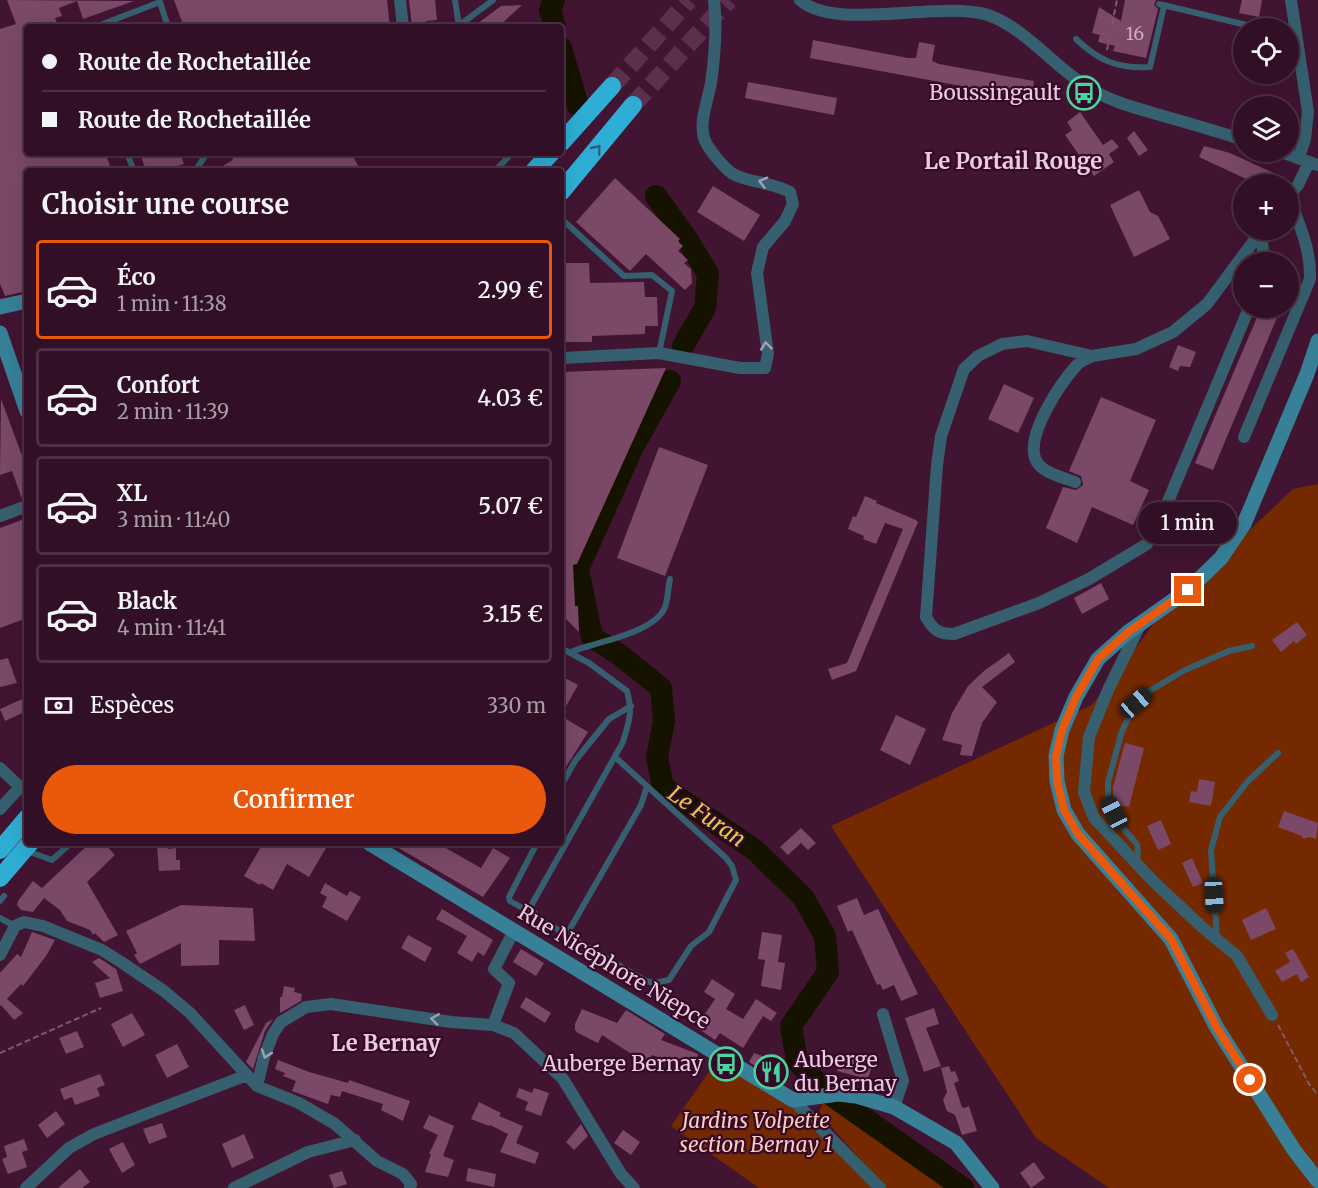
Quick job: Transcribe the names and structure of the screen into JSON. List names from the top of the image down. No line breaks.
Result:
{"streets":{"main road":["Rue Nicéphore Niepce"]},"districts":["Le Portail Rouge","Le Bernay"],"water":["Le Furan"],"parks":["Jardins Volpette section Bernay 1"],"places":{"bus stop":["Boussingault","Auberge Bernay"],"restaurant":["Auberge du Bernay"]},"house_numbers":["16"],"page":{"map_buttons":["+","−"],"banner":["Route de Rochetaillée","Route de Rochetaillée"],"heading":"Choisir une course","list":[{"name":"Éco","note":"1 min · 11:38","value":"2.99 €"},{"name":"Confort","note":"2 min · 11:39","value":"4.03 €"},{"name":"XL","note":"3 min · 11:40","value":"5.07 €"},{"name":"Black","note":"4 min · 11:41","value":"3.15 €"}],"bubble":"1 min","pay":["Espèces","330 m"],"buttons":"Confirmer"}}
